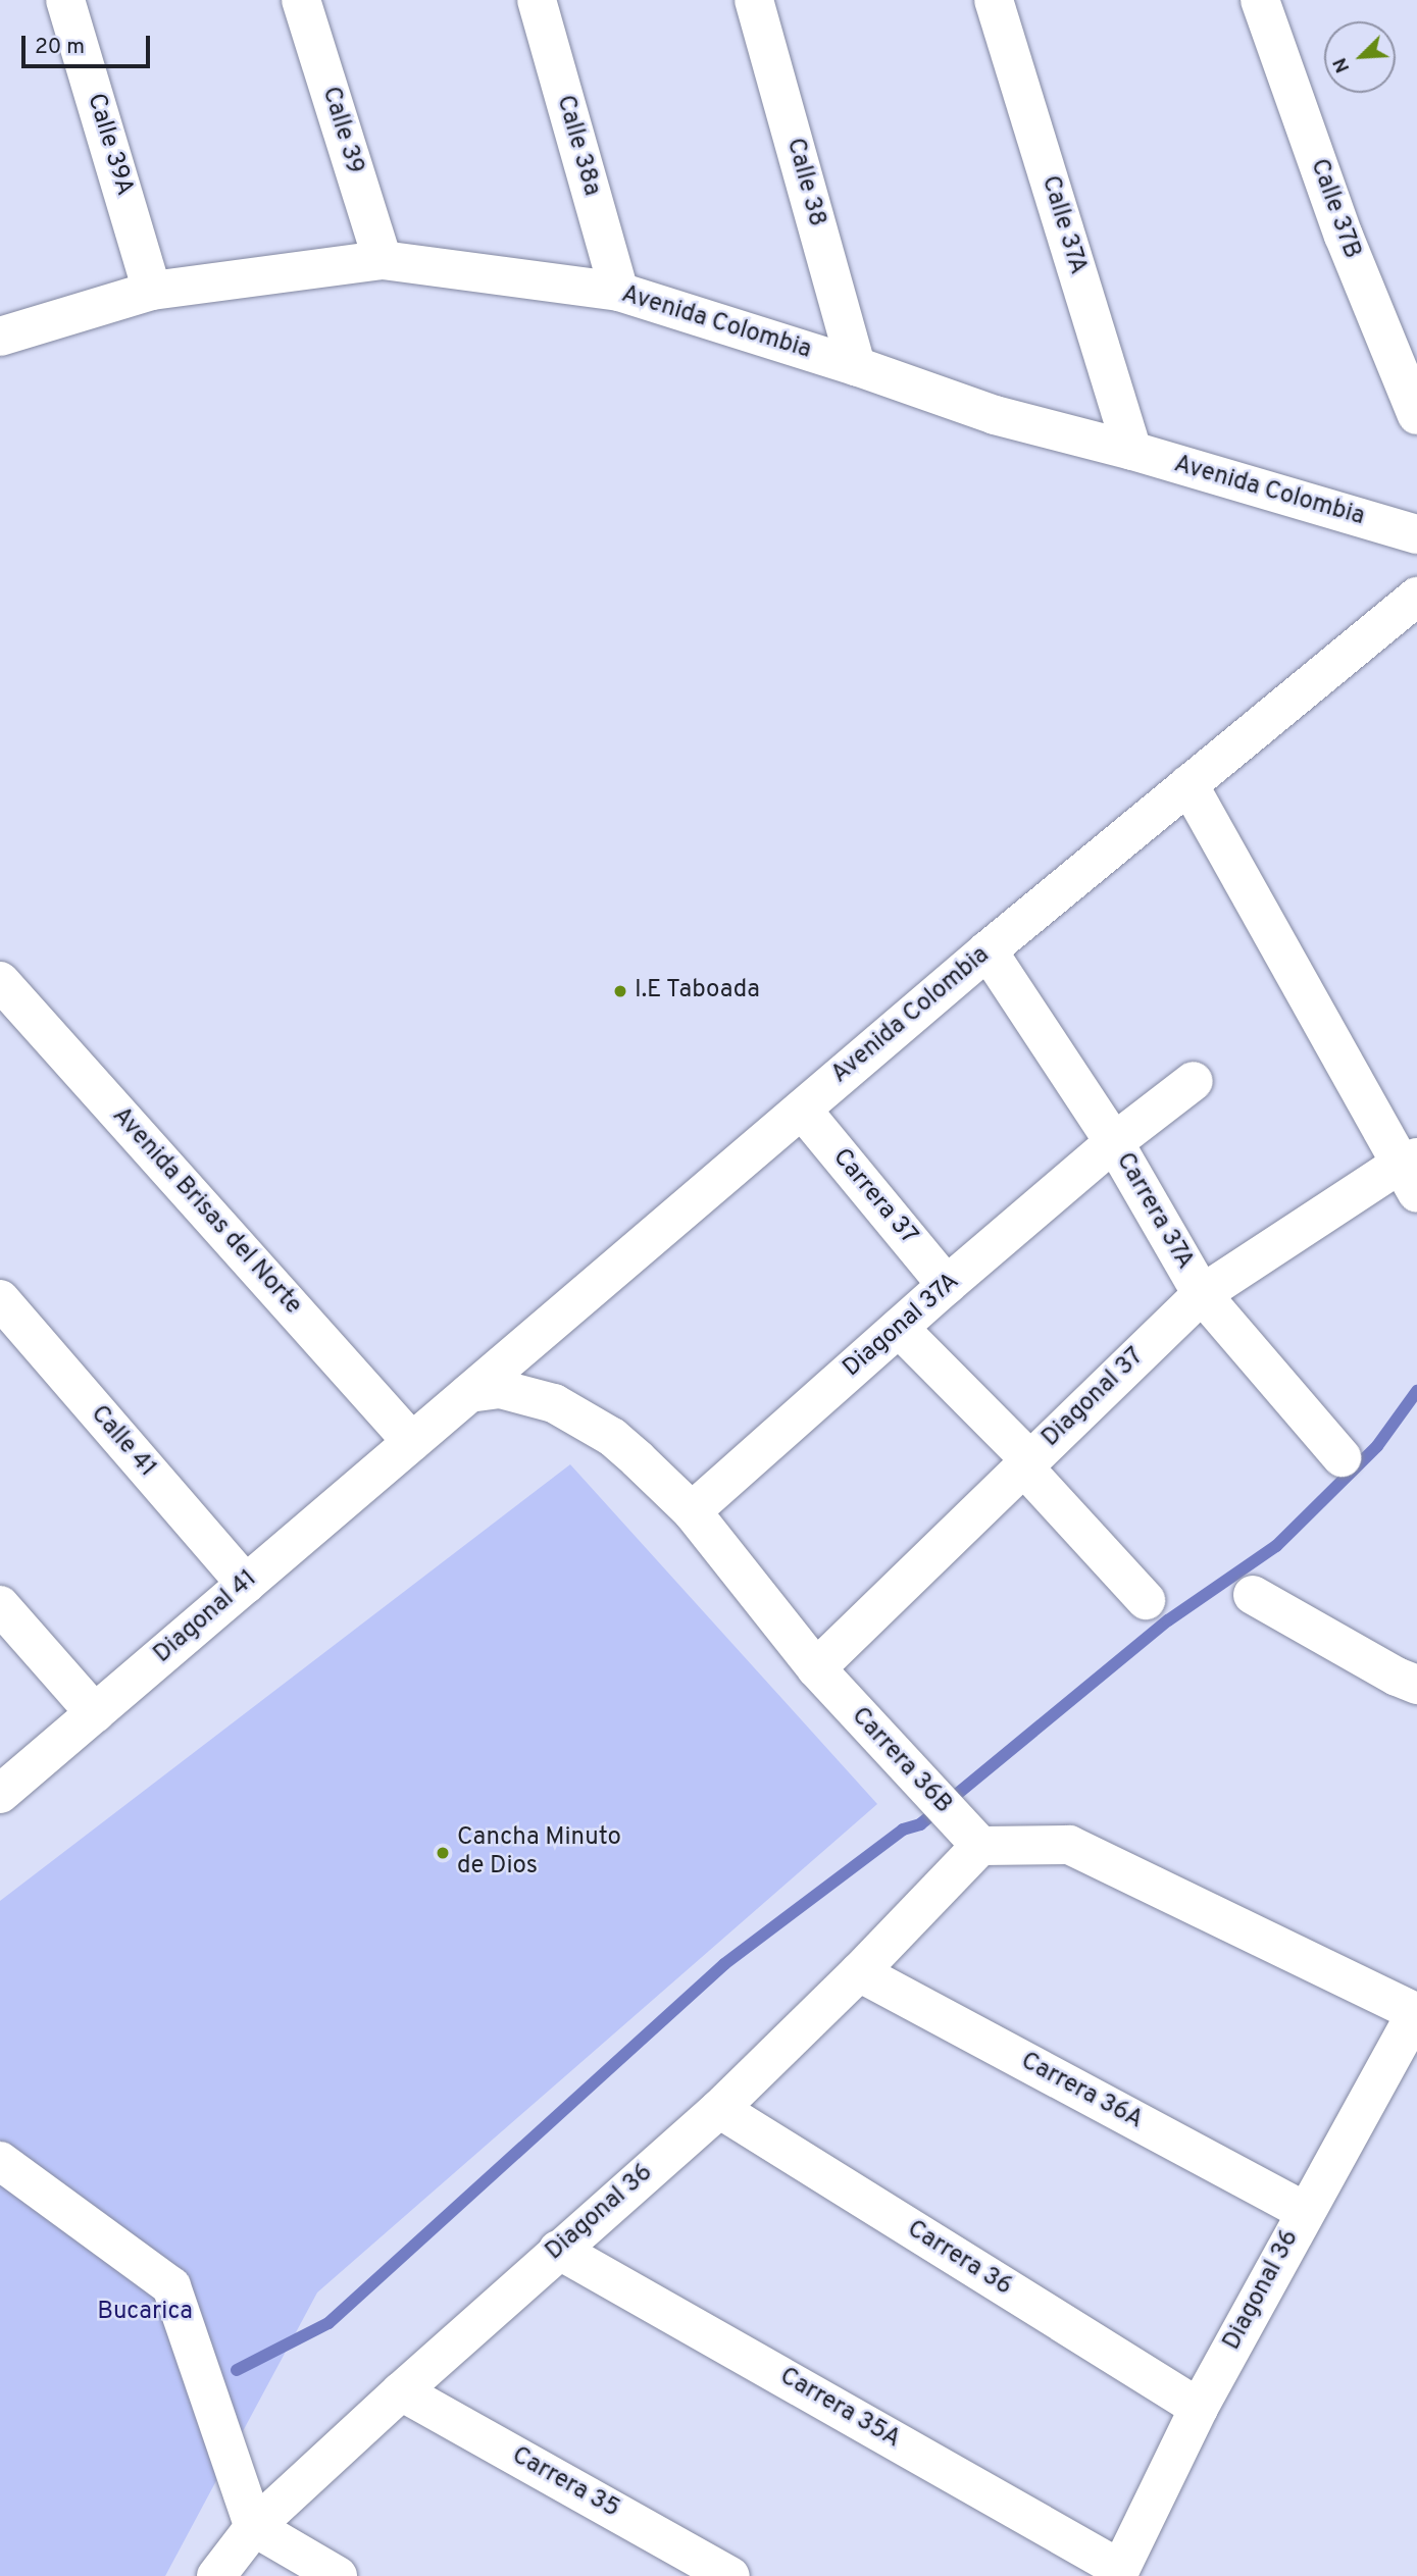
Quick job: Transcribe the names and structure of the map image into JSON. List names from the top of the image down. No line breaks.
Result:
{"streets":{"street":["Calle 39","Calle 39A","Calle 38a","Calle 38","Calle 37B","Calle 37A","Avenida Colombia","Carrera 37","Avenida Brisas del Norte","Carrera 37A","Diagonal 37A","Diagonal 37","Calle 41","Diagonal 41","Carrera 36B","Carrera 36A","Diagonal 36","Carrera 36","Carrera 35A","Carrera 35"]},"crossings":[["Calle 39","Avenida Colombia"],["Calle 39A","Avenida Colombia"],["Calle 38a","Avenida Colombia"],["Calle 38","Avenida Colombia"],["Calle 37A","Avenida Colombia"],["Avenida Colombia","Carrera 37"],["Avenida Colombia","Avenida Brisas del Norte"],["Avenida Colombia","Carrera 37A"],["Avenida Colombia","Diagonal 41"],["Avenida Colombia","Carrera 36B"],["Carrera 37","Diagonal 37A"],["Avenida Brisas del Norte","Diagonal 41"],["Carrera 37A","Diagonal 37A"],["Carrera 37A","Diagonal 37"],["Diagonal 37A","Carrera 36B"],["Diagonal 37","Carrera 36B"],["Calle 41","Diagonal 41"],["Carrera 36B","Diagonal 36"],["Carrera 36A","Diagonal 36"],["Diagonal 36","Carrera 36"],["Diagonal 36","Carrera 35A"],["Diagonal 36","Carrera 35"]],"parks":["Bucarica"],"places":["I.E Taboada","Cancha Minuto de Dios"],"scale_bar":"20 m","north":"bottom left"}
